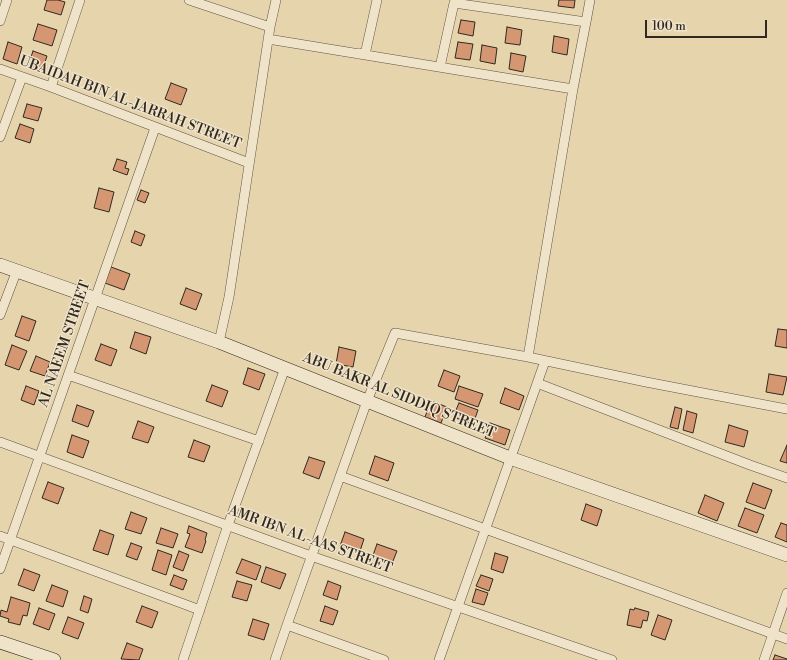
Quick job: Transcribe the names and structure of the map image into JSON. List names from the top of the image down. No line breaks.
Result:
{"streets":{"street":["UBAIDAH BIN AL-JARRAH STREET","AL NAEEM STREET","ABU BAKR AL SIDDIQ STREET","AMR IBN AL-AAS STREET"]},"crossings":[["UBAIDAH BIN AL-JARRAH STREET","AL NAEEM STREET"],["AL NAEEM STREET","ABU BAKR AL SIDDIQ STREET"],["AL NAEEM STREET","AMR IBN AL-AAS STREET"]],"scale_bar":"100 m"}
